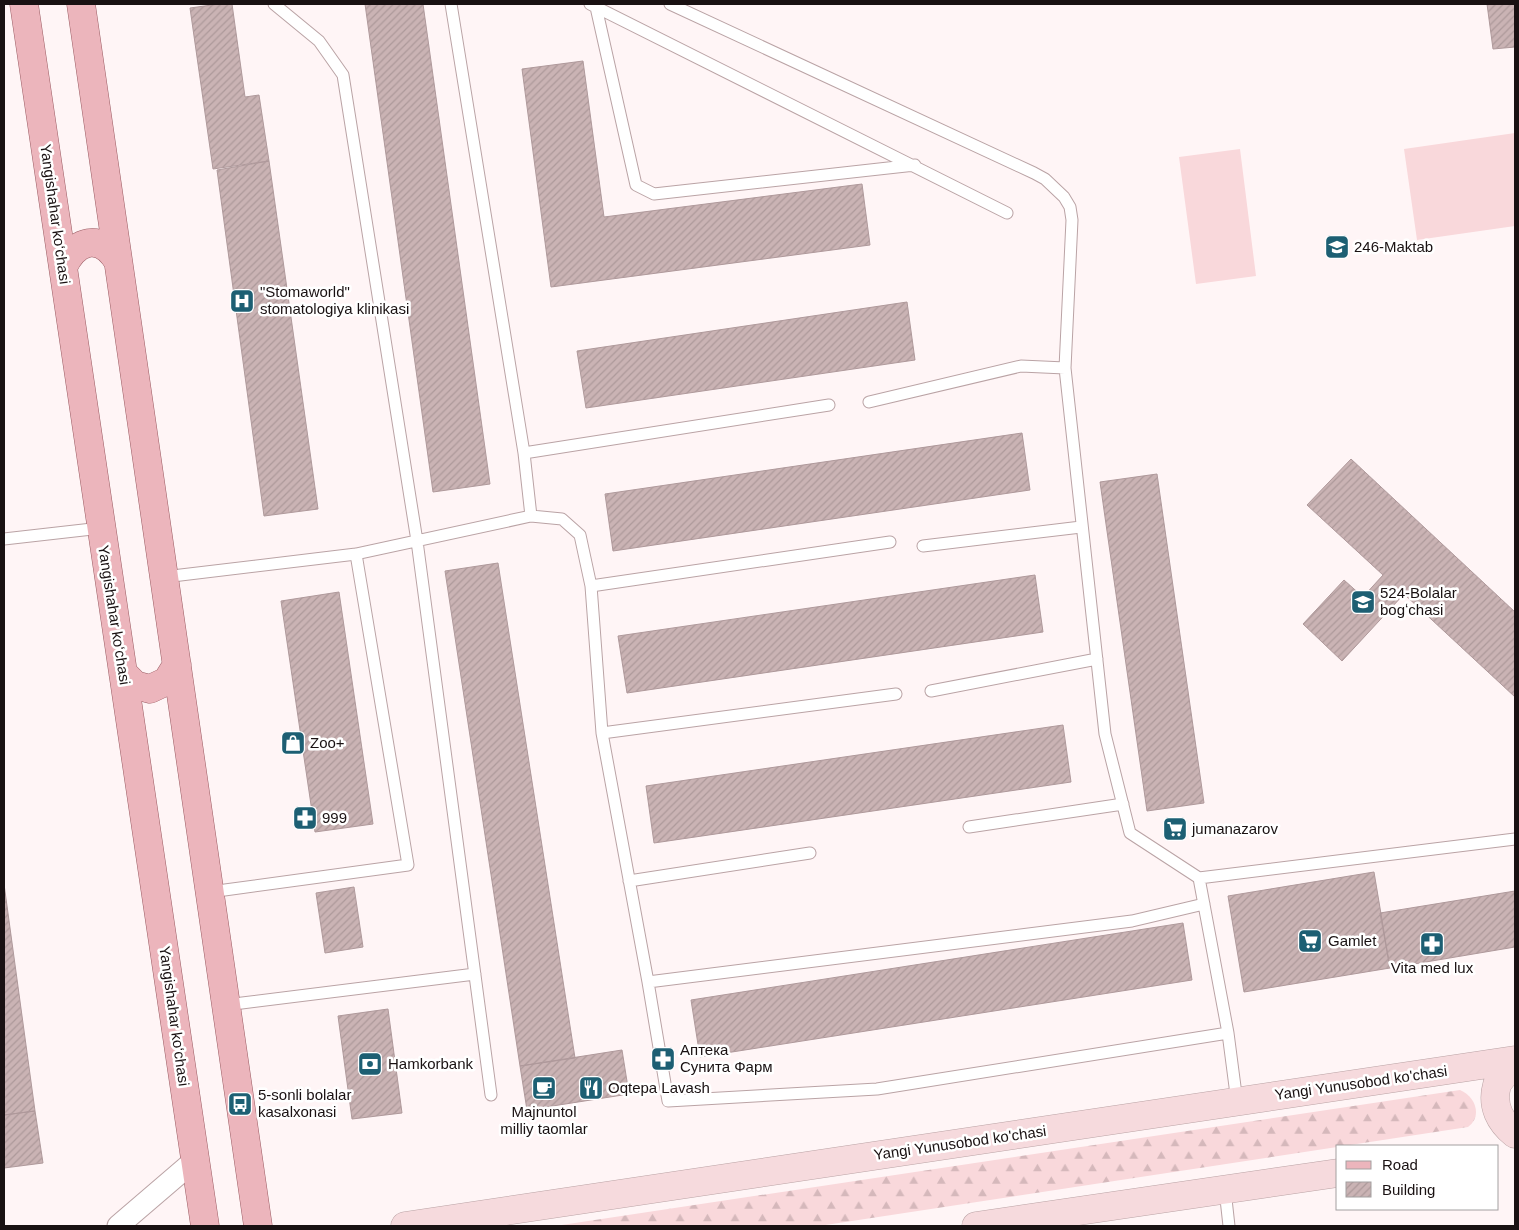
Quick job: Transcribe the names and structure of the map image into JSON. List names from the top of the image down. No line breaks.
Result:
{"streets":{"main road":["Yangishahar ko‘chasi","Yangi Yunusobod ko'chasi"]},"places":{"school or university":["246-Maktab","524-Bolalar bogʻchasi"],"hospital":["\"Stomaworld\" stomatologiya klinikasi"],"shop":["Zoo+"],"pharmacy":["999","Vita med lux","Аптека Сунита Фарм"],"supermarket":["jumanazarov","Gamlet"],"bank":["Hamkorbank"],"cafe":["Majnuntol milliy taomlar"],"restaurant":["Oqtepa Lavash"],"bus stop":["5-sonli bolalar kasalxonasi"]},"legend":["Road","Building"]}
